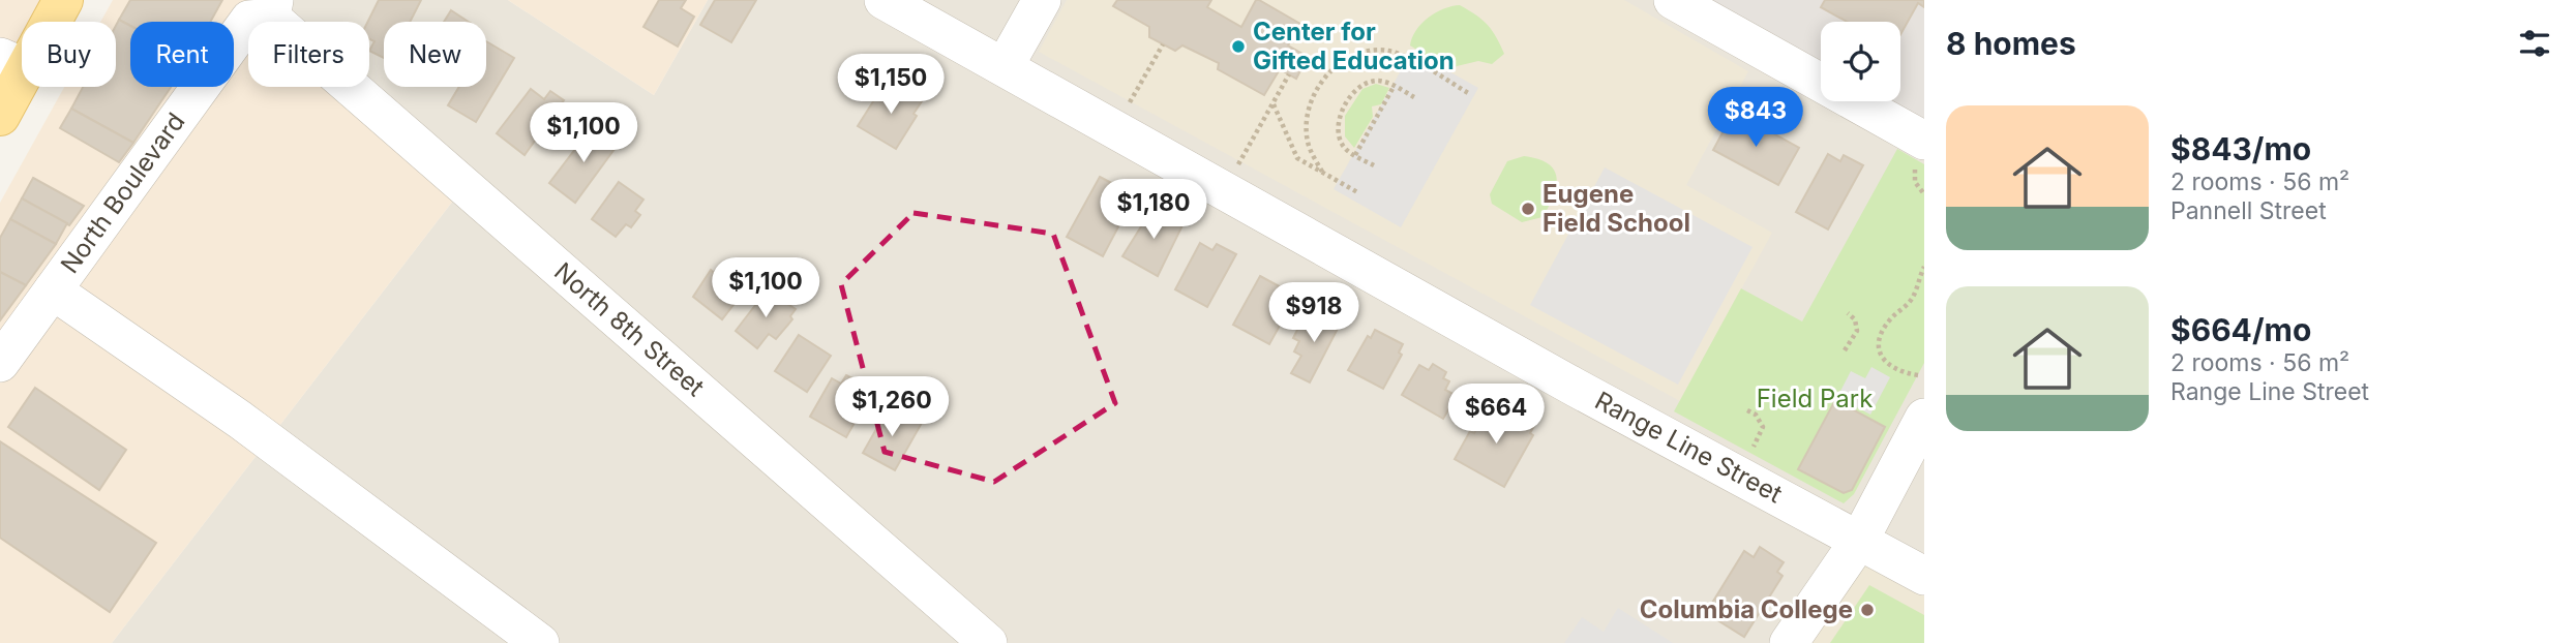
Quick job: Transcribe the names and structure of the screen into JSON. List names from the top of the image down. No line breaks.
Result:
{"streets":{"street":["North Boulevard","North 8th Street","Range Line Street"]},"crossings":[["North Boulevard","North 8th Street"]],"parks":["Field Park"],"places":["Center for Gifted Education","Eugene Field School","Columbia College"],"page":{"heading":"8 homes","chip":["Buy","Rent","Filters","New"],"price":["$1,150","$843","$1,100","$1,180","$1,100","$918","$1,260","$664"],"list":[{"name":"$843/mo","note":"2 rooms · 56 m² · Pannell Street"},{"name":"$664/mo","note":"2 rooms · 56 m² · Range Line Street"}]}}
